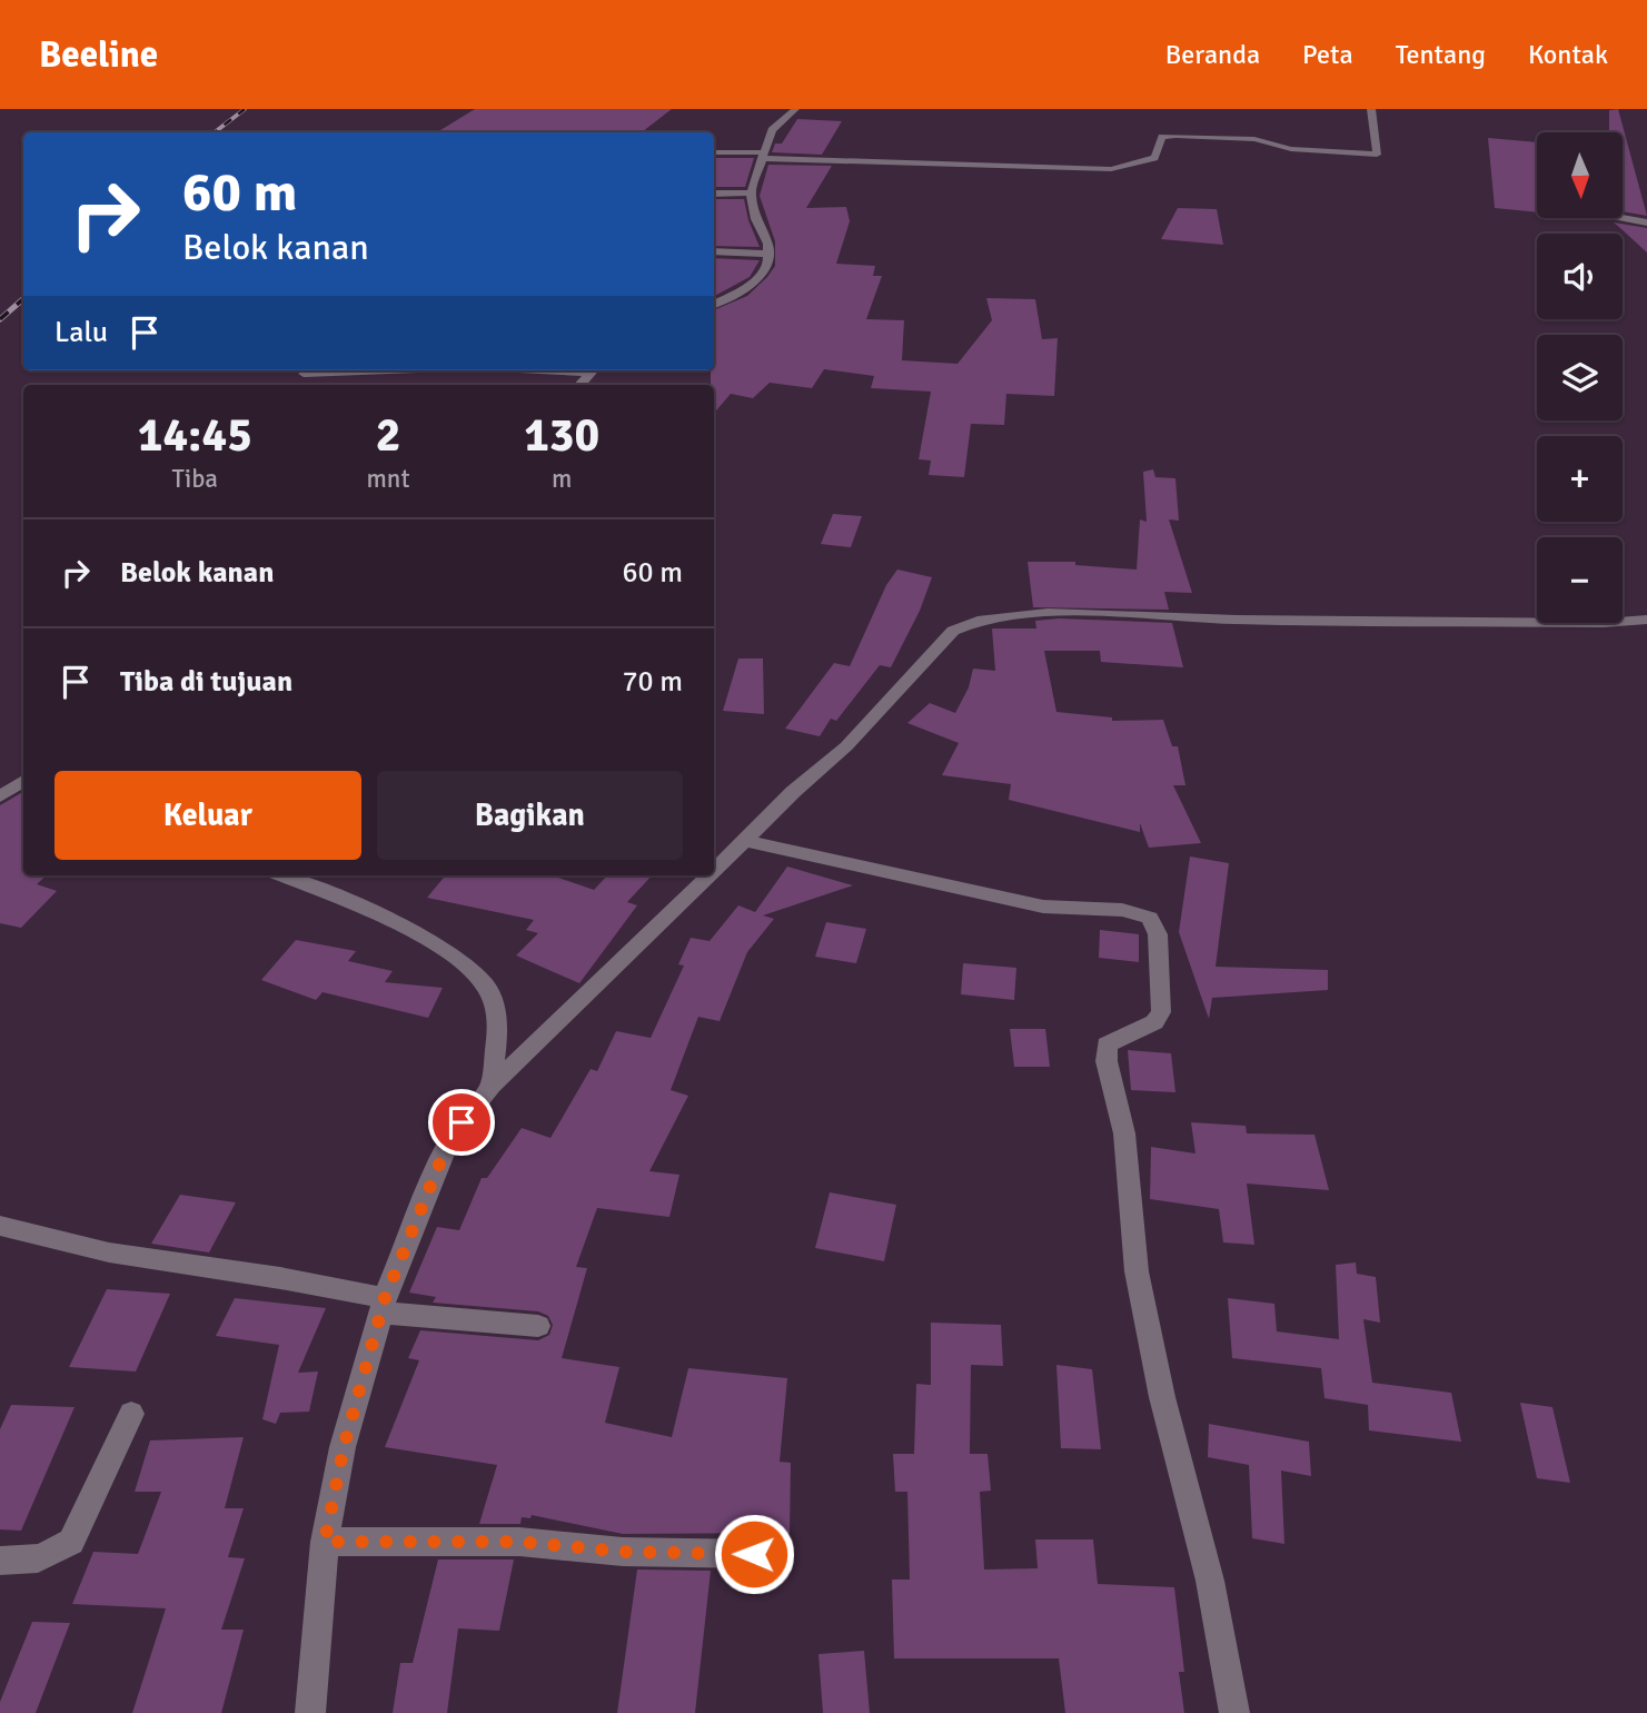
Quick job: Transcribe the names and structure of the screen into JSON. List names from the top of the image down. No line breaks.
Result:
{"north":"bottom","page":{"header":"Beeline","nav":["Beranda","Peta","Tentang","Kontak"],"map_buttons":["+","−"],"turn":["60 m","Belok kanan"],"then":"Lalu","eta":["14:45","Tiba","2","mnt","130","m"],"list":[{"name":"Belok kanan","value":"60 m"},{"name":"Tiba di tujuan","value":"70 m"}],"buttons":["Keluar","Bagikan"]}}
